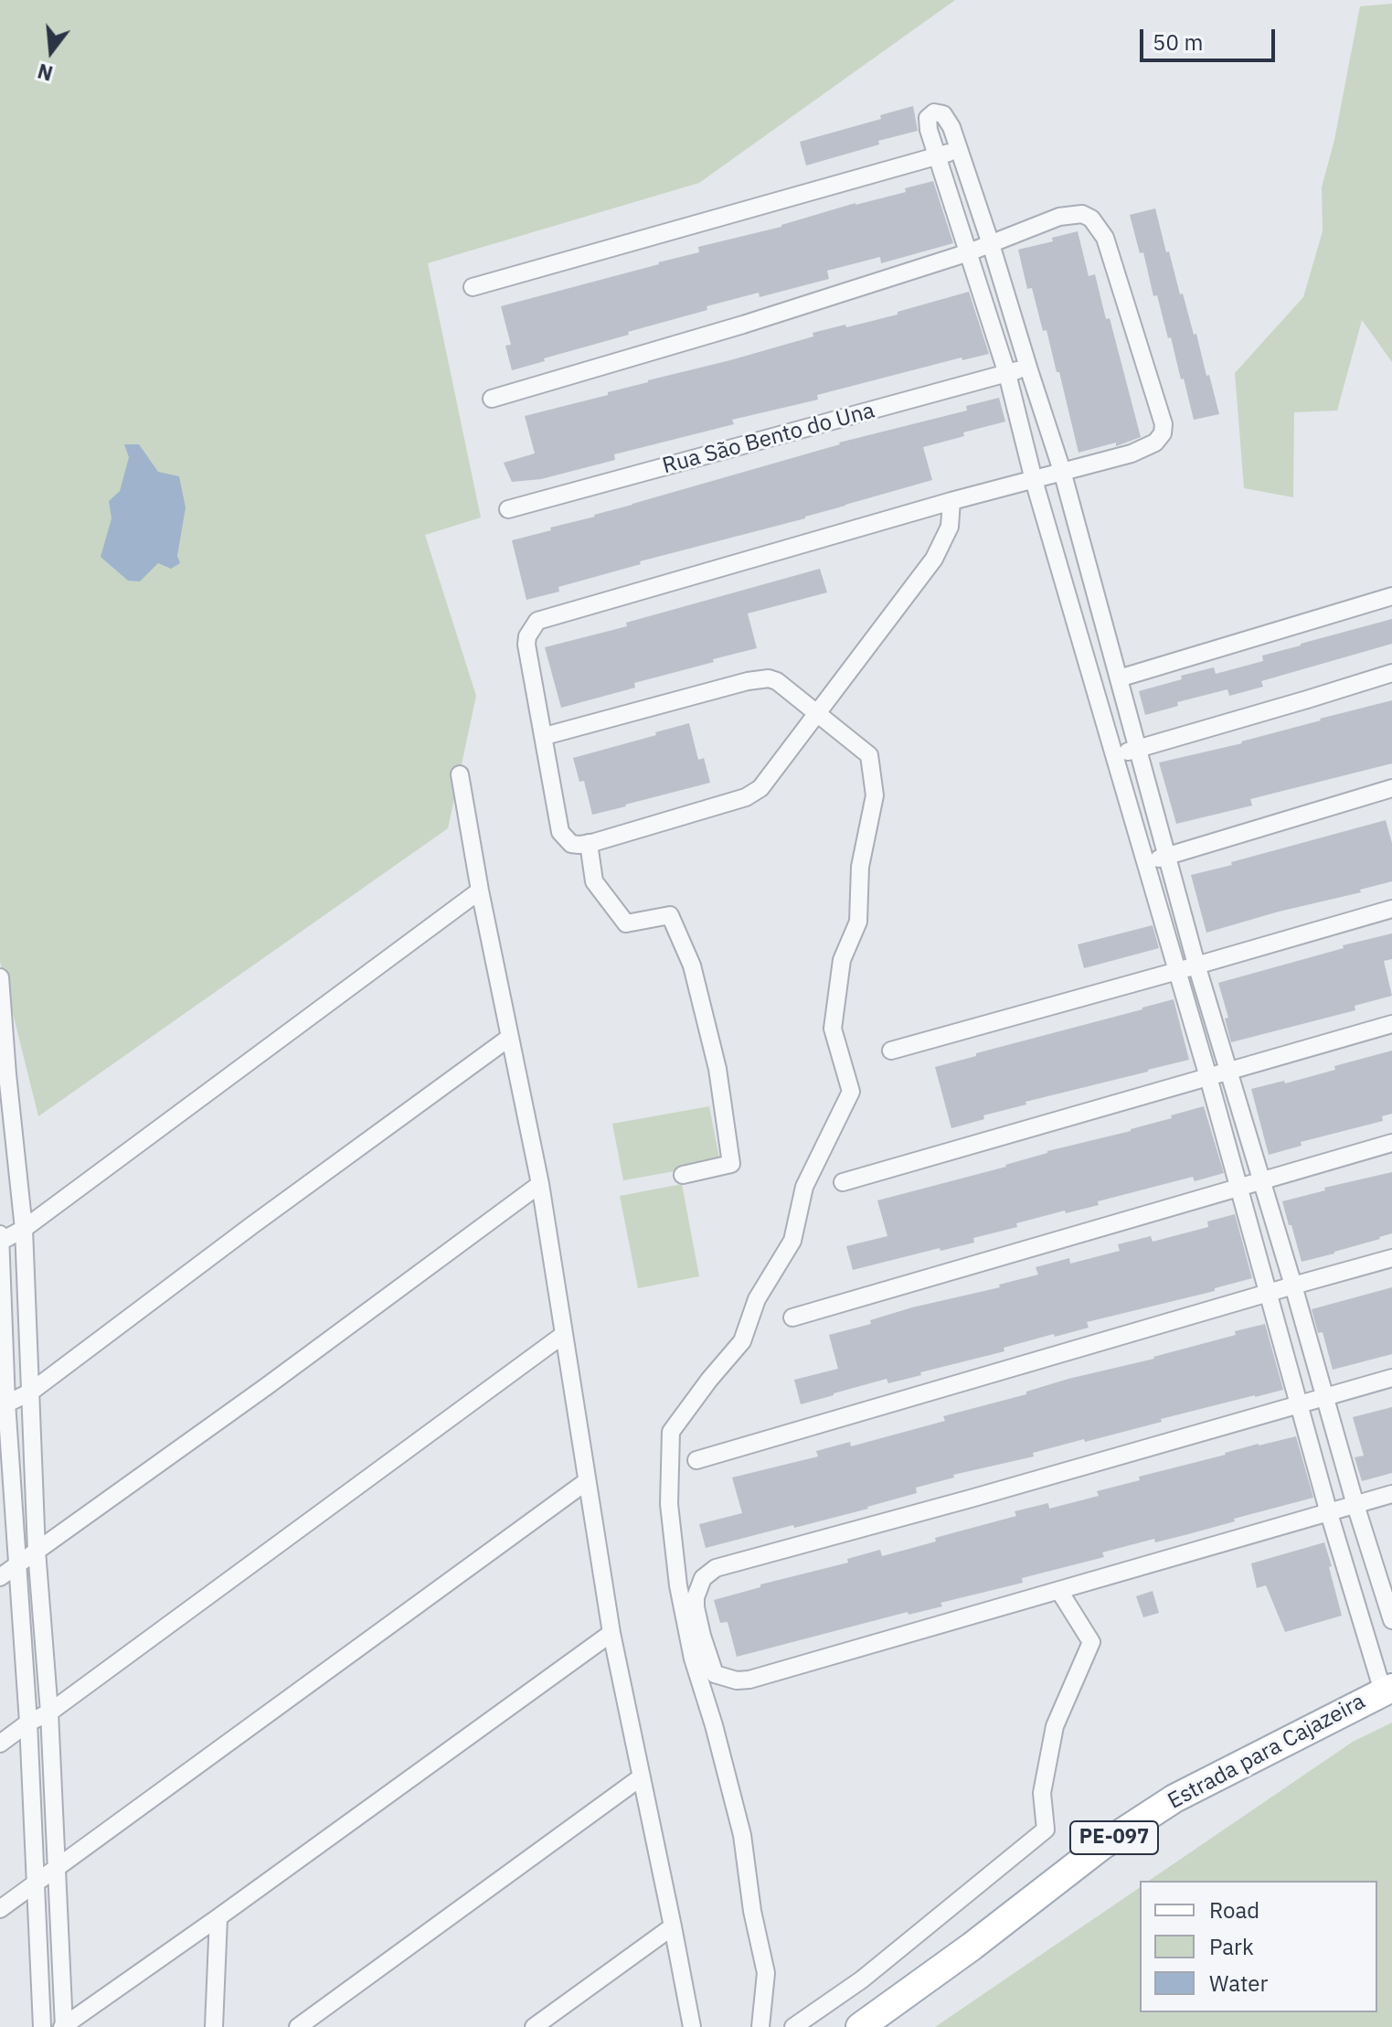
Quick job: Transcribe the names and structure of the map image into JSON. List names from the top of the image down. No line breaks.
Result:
{"streets":{"main road":["Estrada para Cajazeira","PE-097"],"street":["Rua São Bento do Una"]},"legend":["Road","Park","Water"],"scale_bar":"50 m","north":"bottom"}
